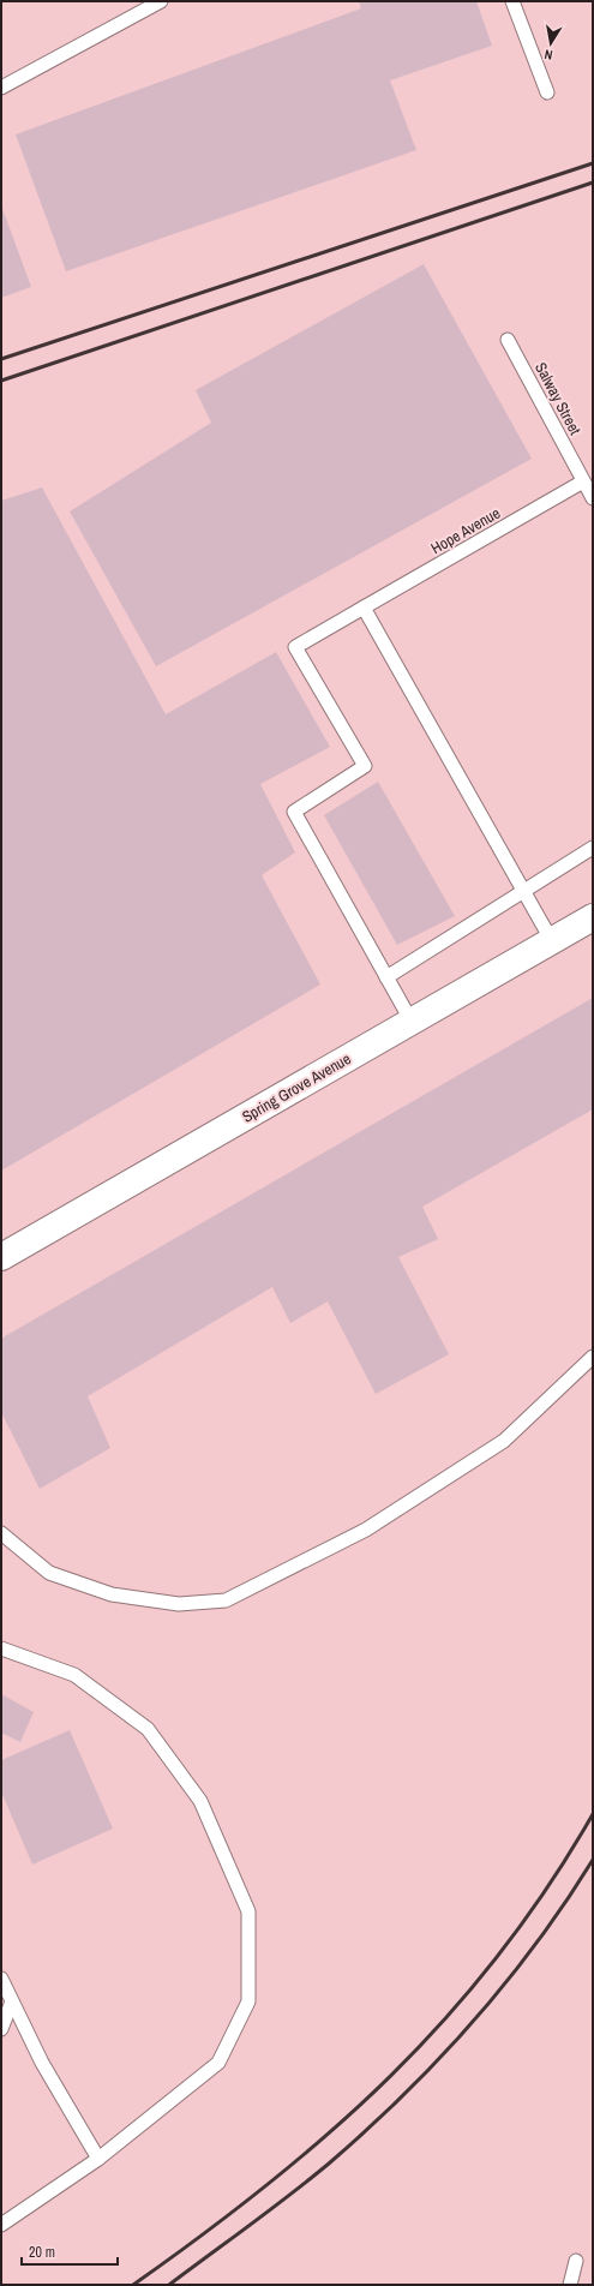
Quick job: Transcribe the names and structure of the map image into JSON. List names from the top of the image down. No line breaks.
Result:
{"streets":{"main road":["Spring Grove Avenue"],"lane":["Salway Street","Hope Avenue"]},"crossings":[["Salway Street","Hope Avenue"]],"scale_bar":"20 m","north":"bottom"}
